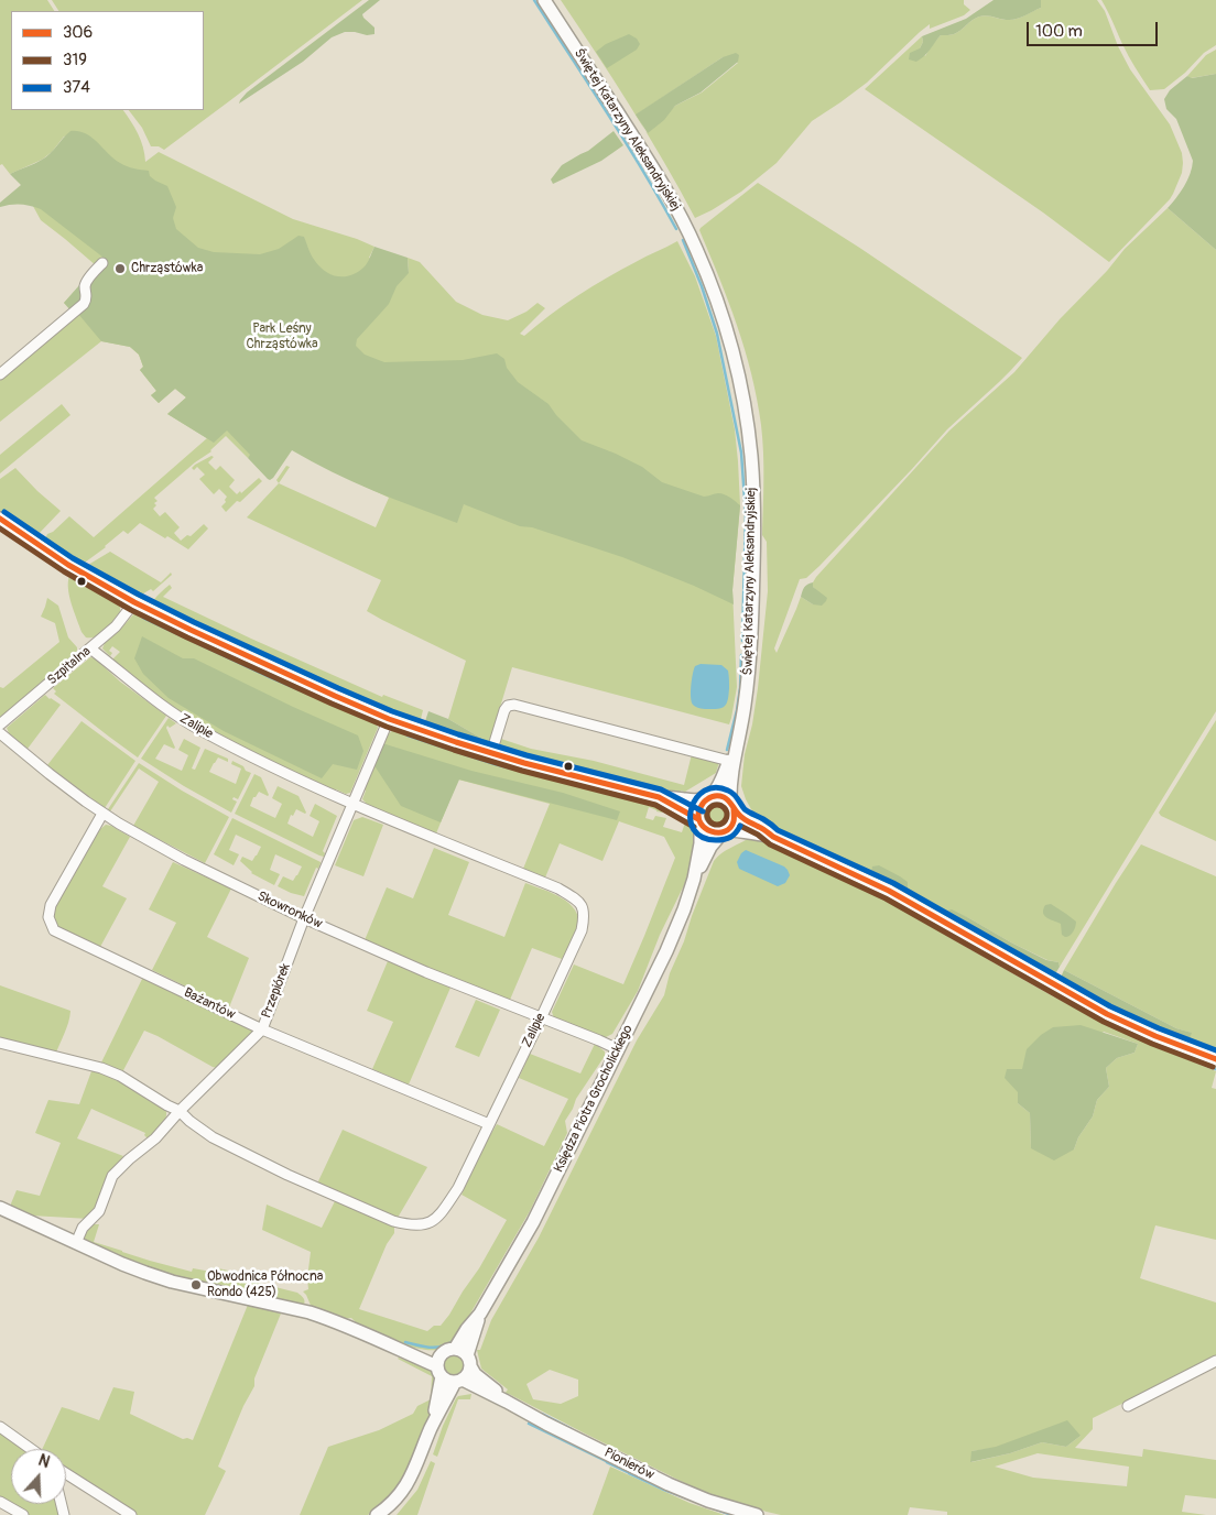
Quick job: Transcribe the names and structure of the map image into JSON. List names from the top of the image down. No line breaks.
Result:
{"streets":{"street":["Świętej Katarzyny Aleksandryjskiej","Szpitalna","Zalipie","Skowronków","Przepiórek","Bażantów","Księdza Piotra Grocholickiego","Pionierów"]},"crossings":[["Świętej Katarzyny Aleksandryjskiej","Księdza Piotra Grocholickiego"],["Szpitalna","Zalipie"],["Zalipie","Skowronków"],["Zalipie","Przepiórek"],["Zalipie","Bażantów"],["Skowronków","Przepiórek"],["Skowronków","Bażantów"],["Skowronków","Księdza Piotra Grocholickiego"],["Przepiórek","Bażantów"]],"parks":["Park Leśny Chrząstówka"],"places":["Chrząstówka","Obwodnica Północna Rondo (425)"],"lines":["transit line 374","transit line 306","transit line 319"],"legend":["306","319","374"],"scale_bar":"100 m","north":"top"}
